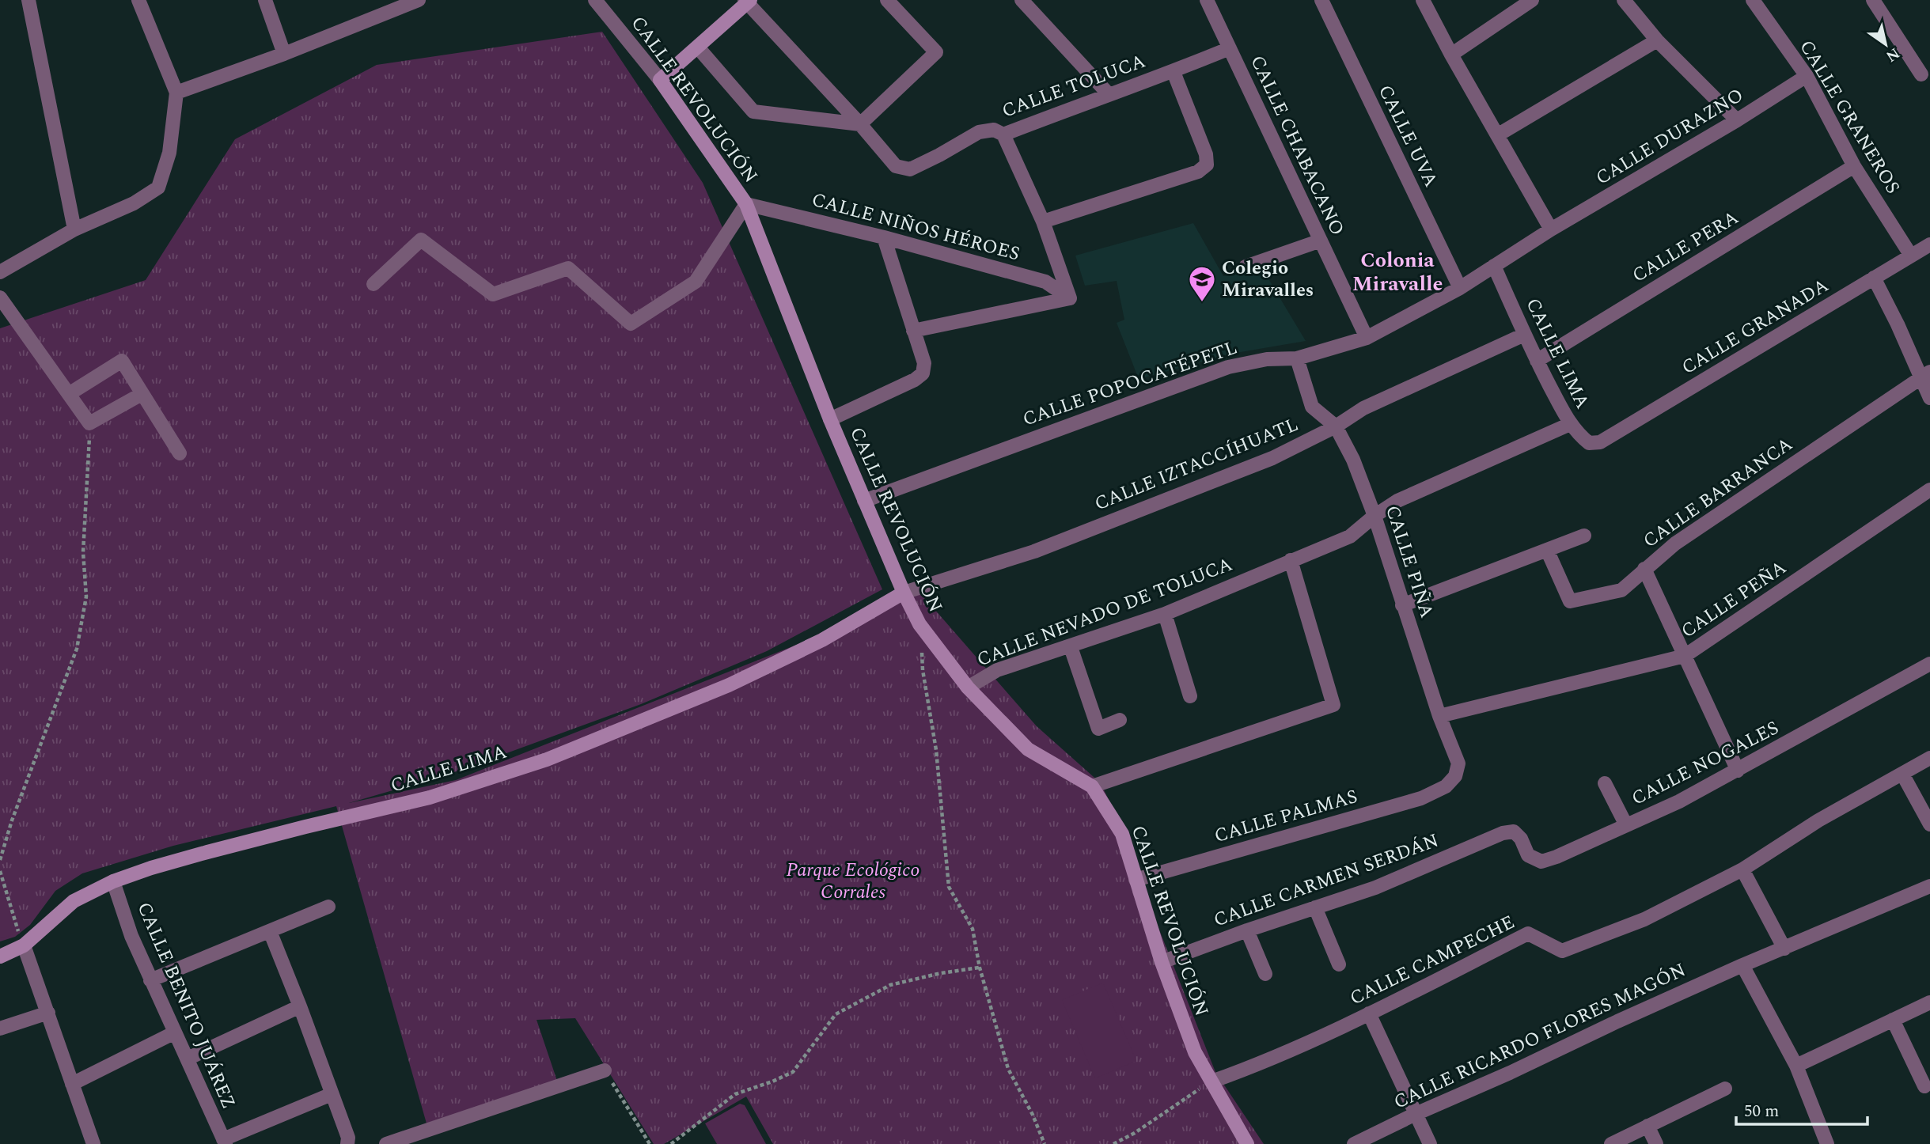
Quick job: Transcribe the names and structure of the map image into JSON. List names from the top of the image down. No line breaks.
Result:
{"streets":{"street":["CALLE TOLUCA","CALLE REVOLUCIÓN","CALLE GRANEROS","CALLE UVA","CALLE DURAZNO","CALLE CHABACANO","CALLE NIÑOS HÉROES","CALLE PERA","CALLE GRANADA","CALLE LIMA","CALLE POPOCATÉPETL","CALLE IZTACCÍHUATL","CALLE BARRANCA","CALLE PIÑA","CALLE PEÑA","CALLE NEVADO DE TOLUCA","CALLE NOGALES","CALLE PALMAS","CALLE CARMEN SERDÁN","CALLE CAMPECHE","CALLE BENITO JUÁREZ","CALLE RICARDO FLORES MAGÓN"]},"crossings":[["CALLE TOLUCA","CALLE CHABACANO"],["CALLE REVOLUCIÓN","CALLE NIÑOS HÉROES"],["CALLE REVOLUCIÓN","CALLE LIMA"],["CALLE REVOLUCIÓN","CALLE POPOCATÉPETL"],["CALLE REVOLUCIÓN","CALLE IZTACCÍHUATL"],["CALLE REVOLUCIÓN","CALLE NEVADO DE TOLUCA"],["CALLE REVOLUCIÓN","CALLE PALMAS"],["CALLE REVOLUCIÓN","CALLE CARMEN SERDÁN"],["CALLE REVOLUCIÓN","CALLE CAMPECHE"],["CALLE GRANEROS","CALLE DURAZNO"],["CALLE GRANEROS","CALLE PERA"],["CALLE GRANEROS","CALLE GRANADA"],["CALLE UVA","CALLE POPOCATÉPETL"],["CALLE DURAZNO","CALLE POPOCATÉPETL"],["CALLE CHABACANO","CALLE POPOCATÉPETL"],["CALLE PERA","CALLE LIMA"],["CALLE GRANADA","CALLE LIMA"],["CALLE LIMA","CALLE POPOCATÉPETL"],["CALLE LIMA","CALLE IZTACCÍHUATL"],["CALLE LIMA","CALLE NEVADO DE TOLUCA"],["CALLE LIMA","CALLE BENITO JUÁREZ"],["CALLE POPOCATÉPETL","CALLE PIÑA"],["CALLE IZTACCÍHUATL","CALLE PIÑA"],["CALLE PIÑA","CALLE PEÑA"],["CALLE PIÑA","CALLE NEVADO DE TOLUCA"],["CALLE PIÑA","CALLE PALMAS"],["CALLE NOGALES","CALLE CARMEN SERDÁN"]],"districts":["Colonia Miravalle"],"parks":["Parque Ecológico Corrales"],"places":{"school or university":["Colegio Miravalles"]},"scale_bar":"50 m","north":"bottom right"}
